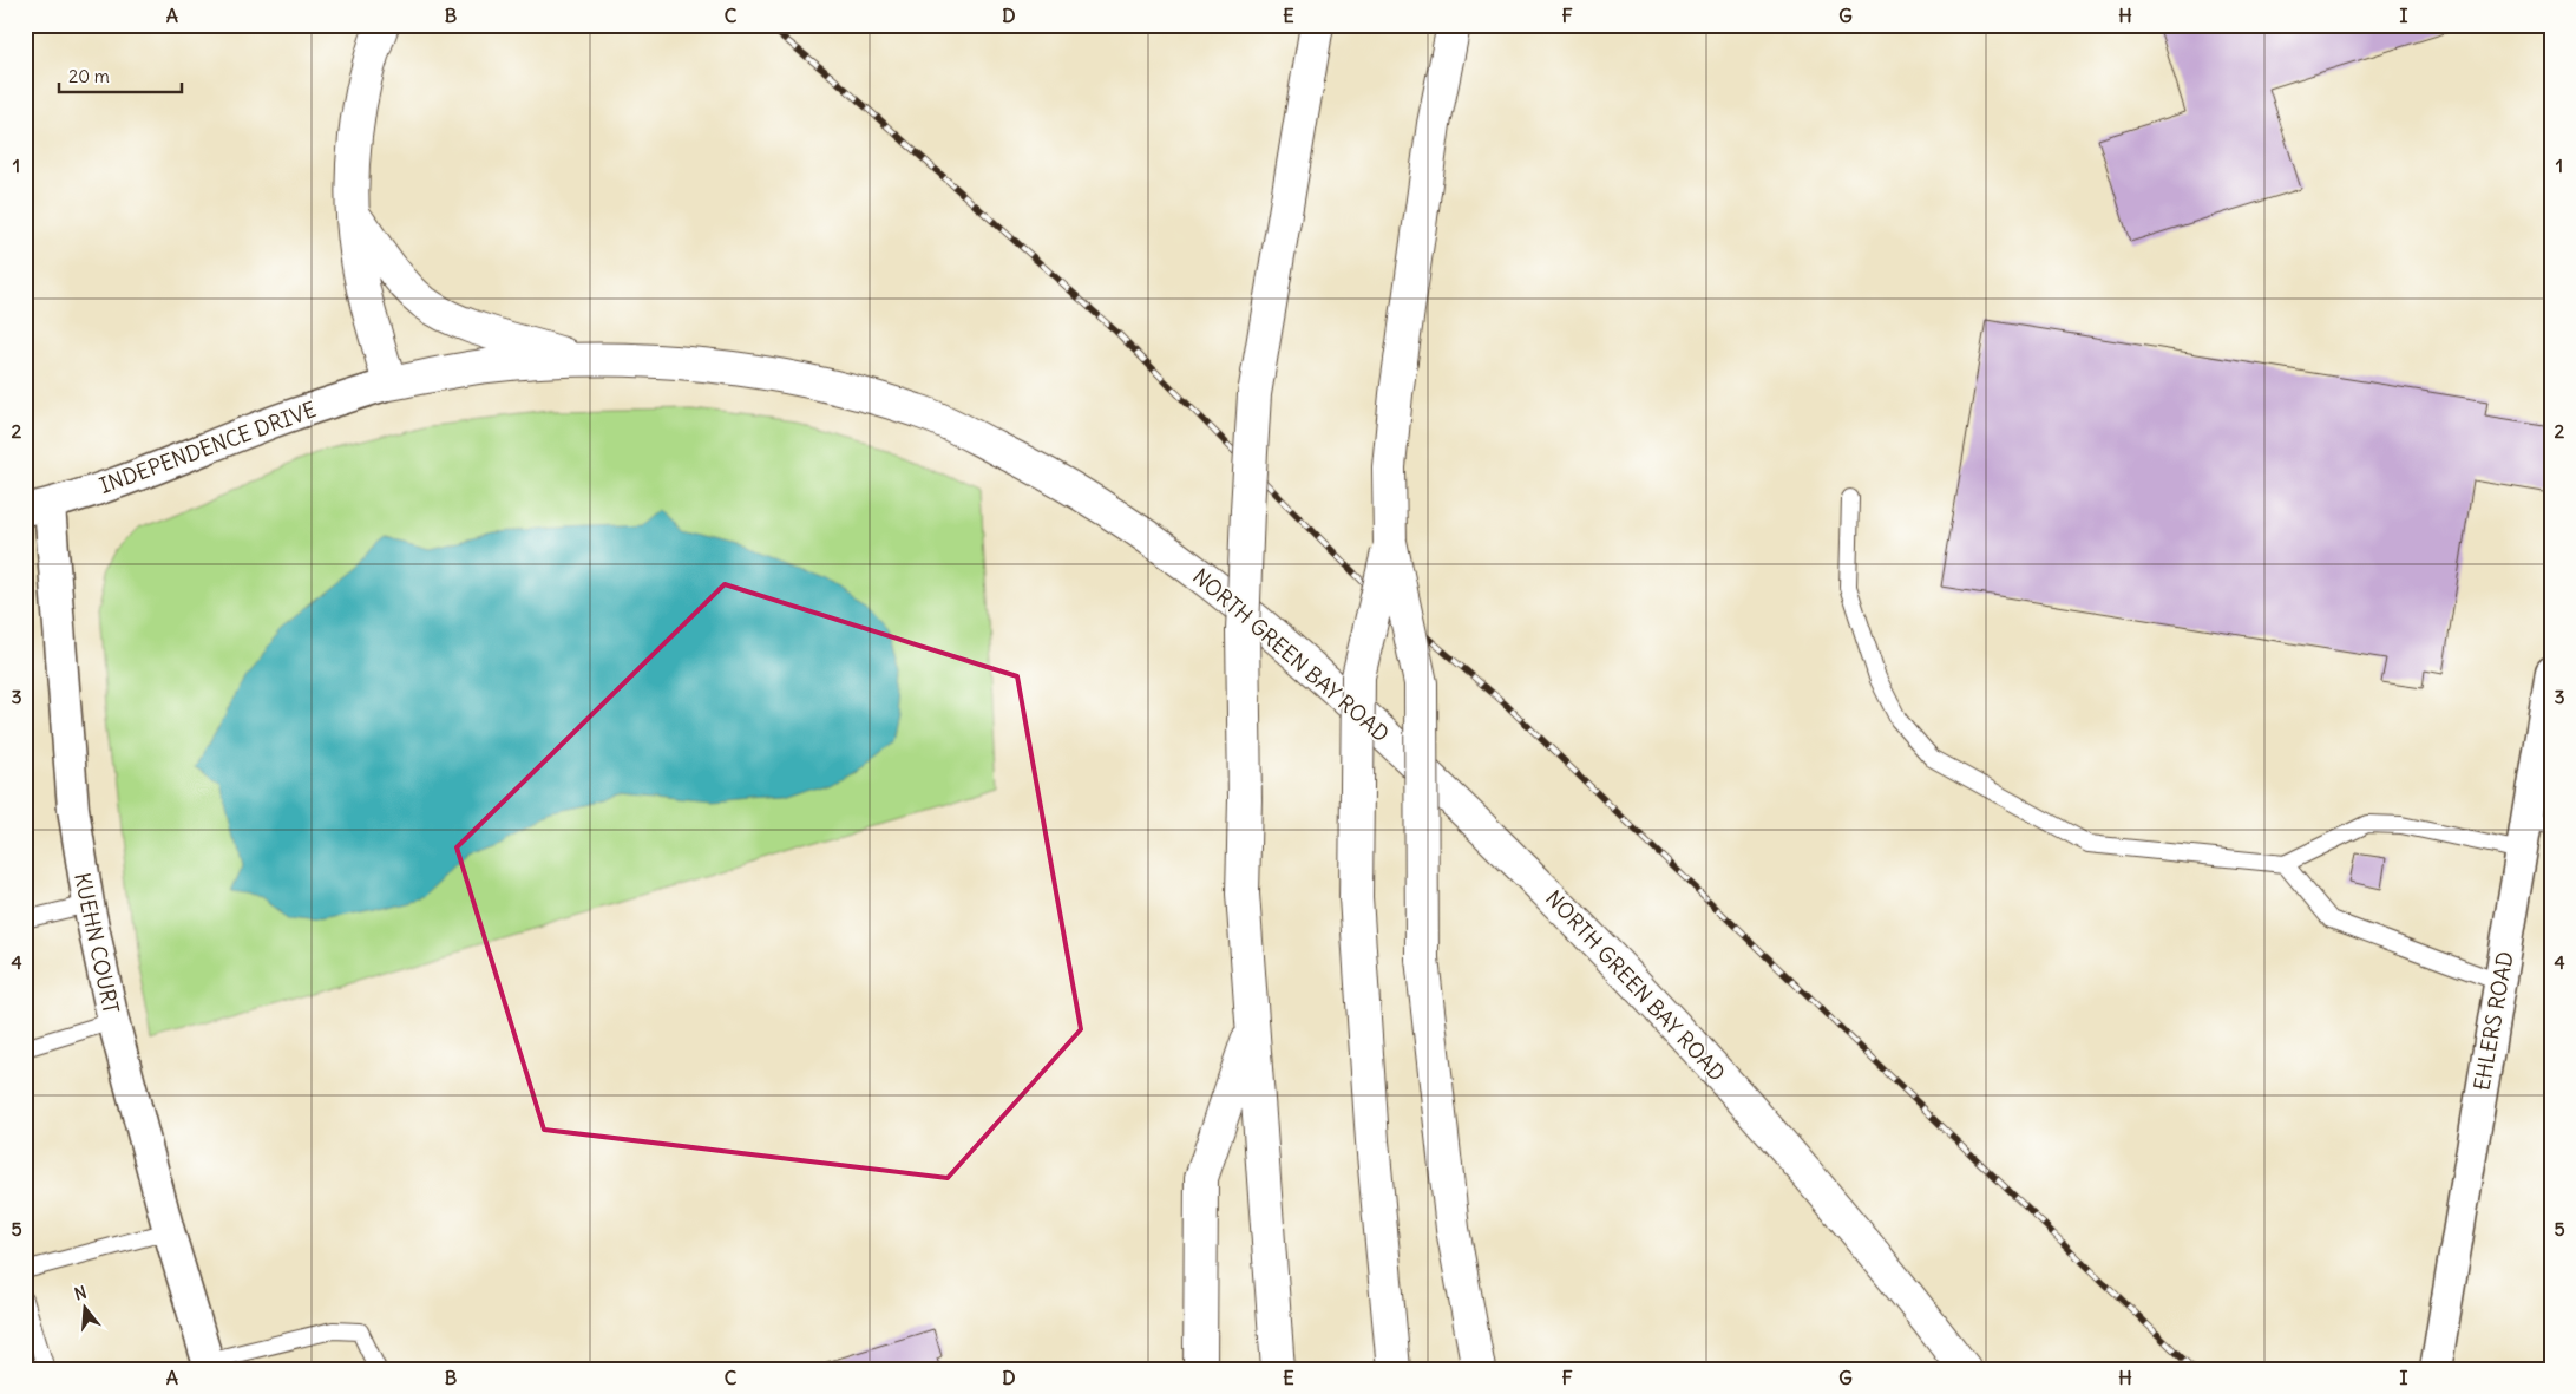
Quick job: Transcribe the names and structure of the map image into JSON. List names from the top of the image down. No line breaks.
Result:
{"streets":{"main road":["NORTH GREEN BAY ROAD"],"street":["INDEPENDENCE DRIVE","KUEHN COURT","EHLERS ROAD"]},"crossings":[["INDEPENDENCE DRIVE","NORTH GREEN BAY ROAD"],["INDEPENDENCE DRIVE","KUEHN COURT"]],"scale_bar":"20 m","north":"top","grid":{"columns":["A","B","C","D","E","F","G","H","I"],"rows":["1","2","3","4","5"]}}
